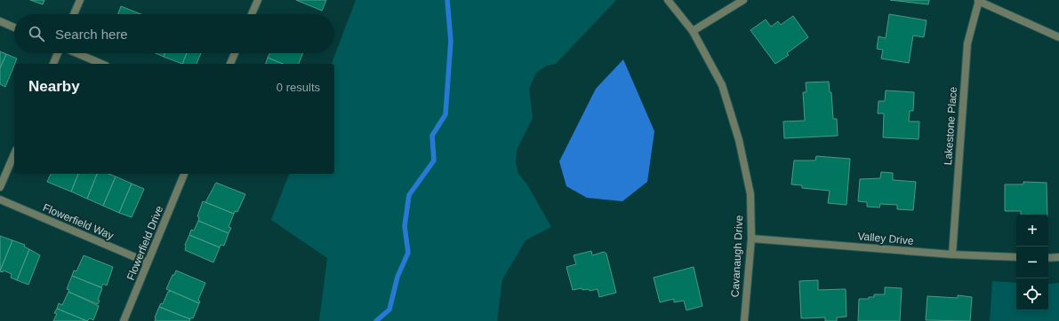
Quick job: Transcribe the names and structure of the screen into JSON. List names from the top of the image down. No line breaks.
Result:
{"streets":{"street":["Lakestone Place","Flowerfield Way","Valley Drive","Flowerfield Drive","Cavanaugh Drive"]},"crossings":[["Lakestone Place","Valley Drive"],["Flowerfield Way","Flowerfield Drive"],["Valley Drive","Cavanaugh Drive"]],"page":{"search":"Search here","heading":["Nearby","0 results"],"map_buttons":["+","−"]}}
